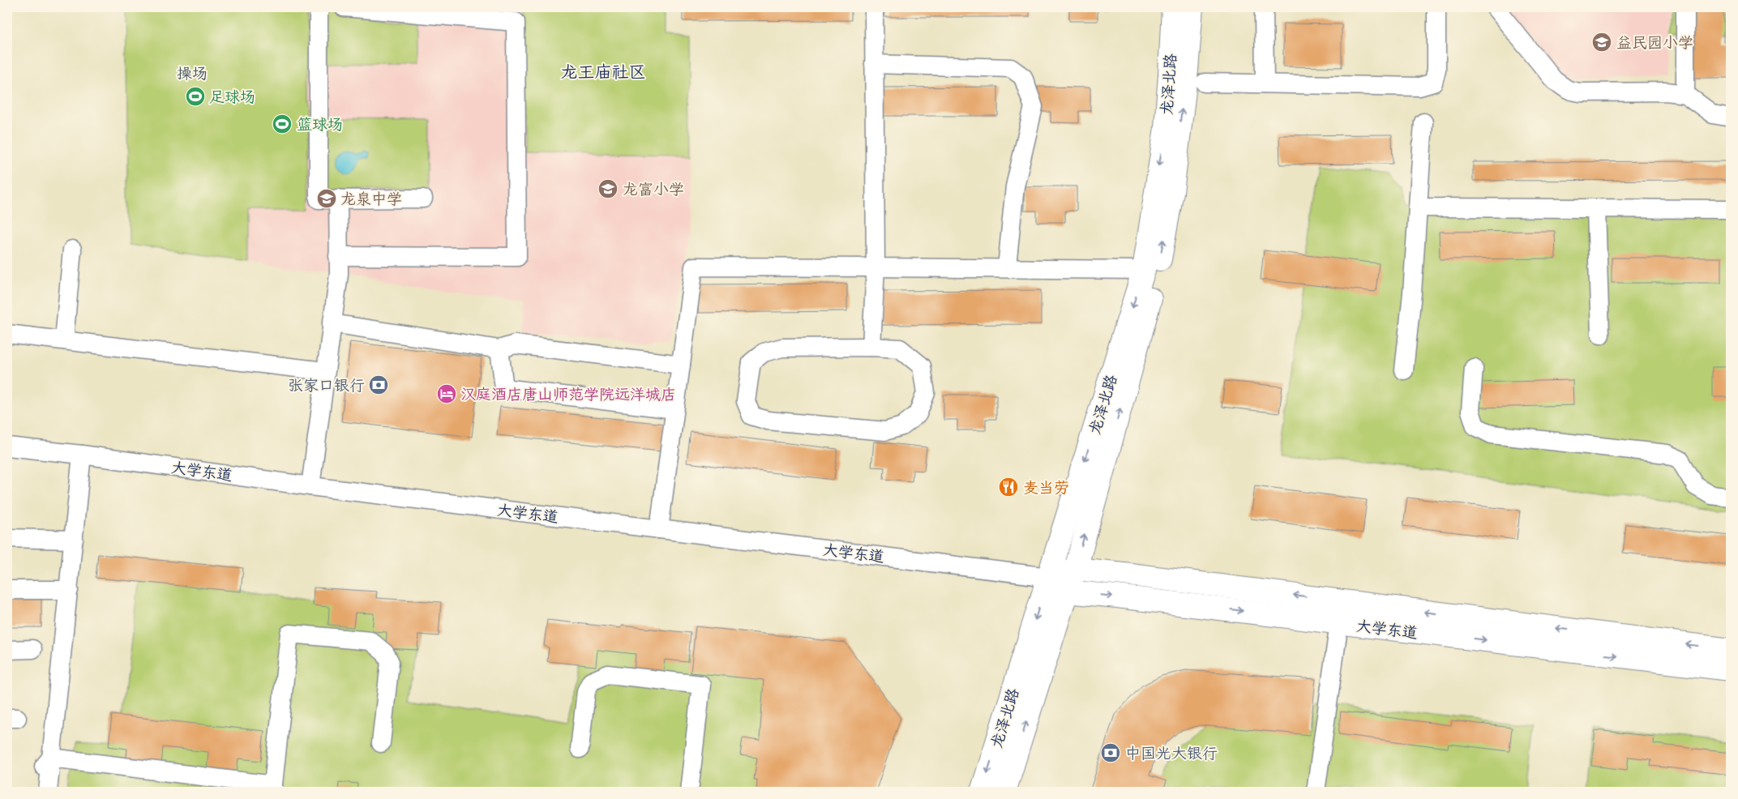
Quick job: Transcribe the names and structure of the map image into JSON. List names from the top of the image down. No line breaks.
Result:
{"streets":{"main road":["龙泽北路","大学东道"]},"crossings":[["龙泽北路","大学东道"]],"districts":["龙王庙社区"],"parks":["操场"],"places":{"school or university":["益民园小学","龙富小学","龙泉中学"],"sports":["足球场","篮球场"],"bank":["张家口银行","中国光大银行"],"hotel":["汉庭酒店唐山师范学院远洋城店"],"restaurant":["麦当劳"]}}
